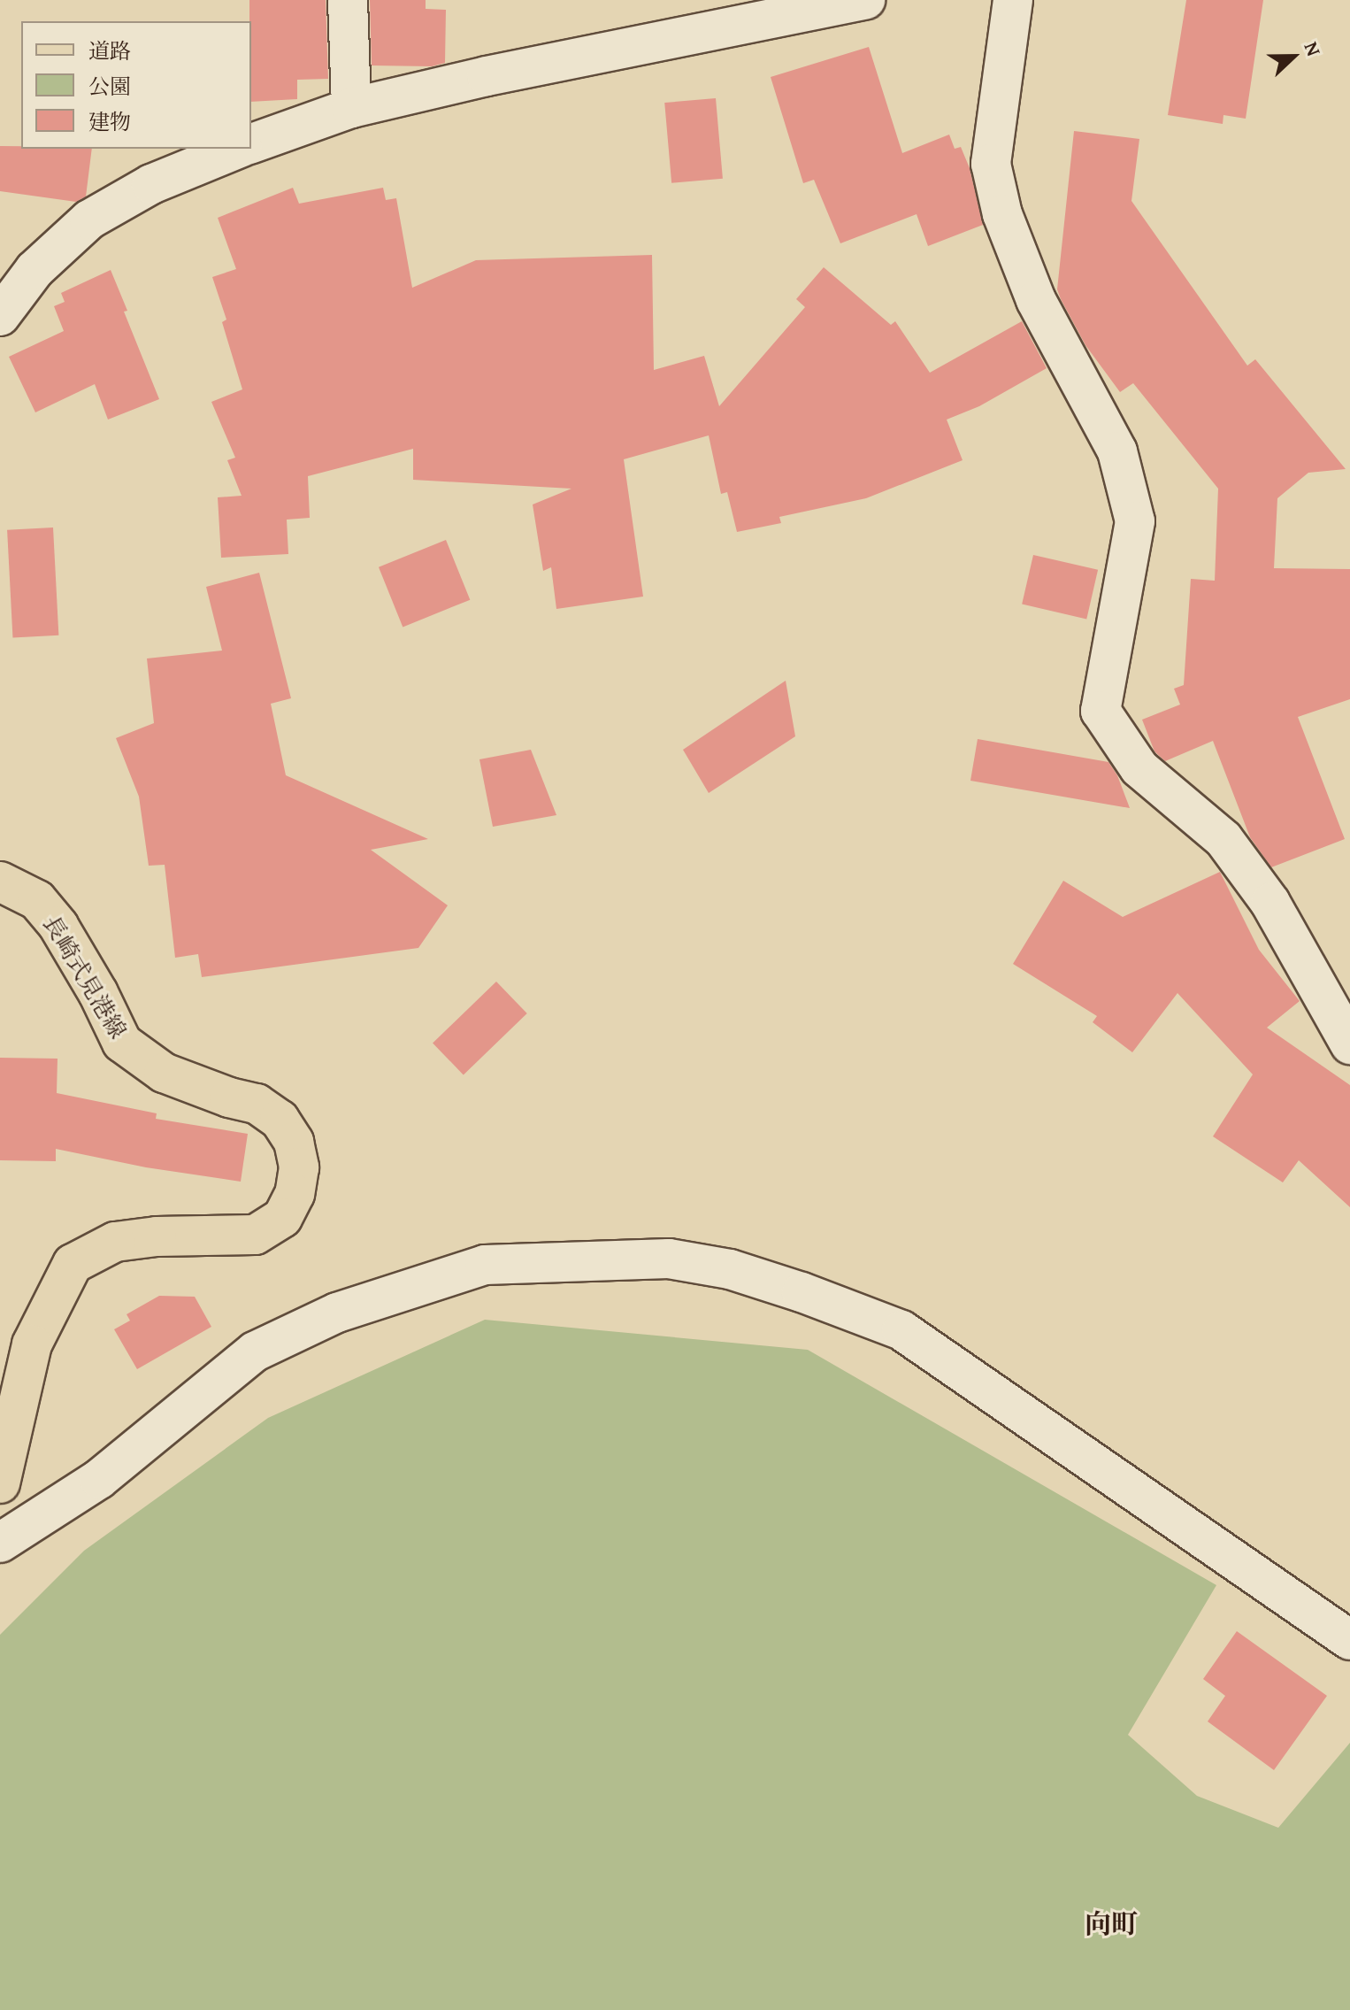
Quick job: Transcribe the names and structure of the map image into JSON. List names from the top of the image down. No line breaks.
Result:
{"streets":{"main road":["長崎式見港線"]},"districts":["向町"],"legend":["道路","公園","建物"],"north":"right"}
